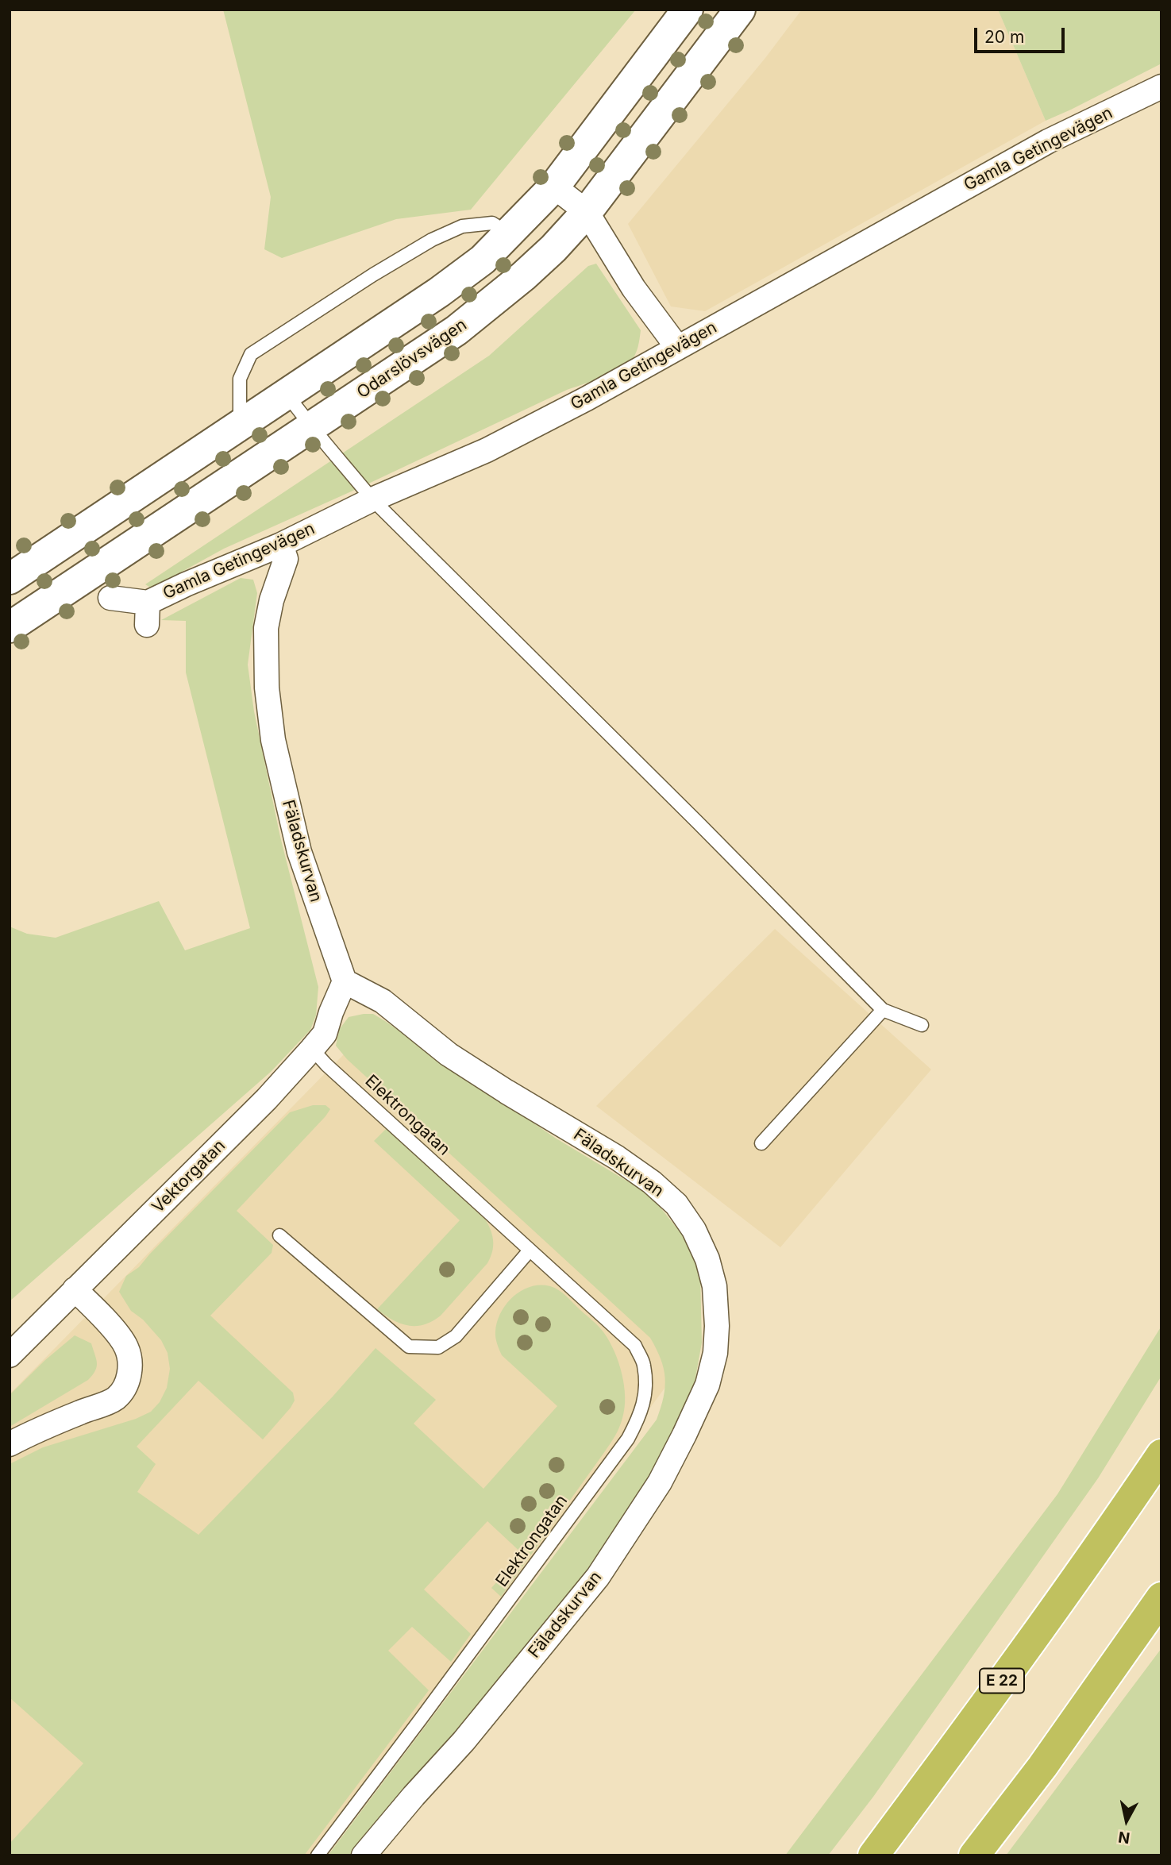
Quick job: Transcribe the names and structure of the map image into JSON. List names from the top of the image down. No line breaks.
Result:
{"streets":{"highway":["E 22"],"main road":["Odarslövsvägen"],"street":["Gamla Getingevägen","Fäladskurvan","Vektorgatan"],"lane":["Elektrongatan"]},"crossings":[["Gamla Getingevägen","Fäladskurvan"],["Fäladskurvan","Vektorgatan"],["Elektrongatan","Vektorgatan"]],"scale_bar":"20 m","north":"bottom"}
